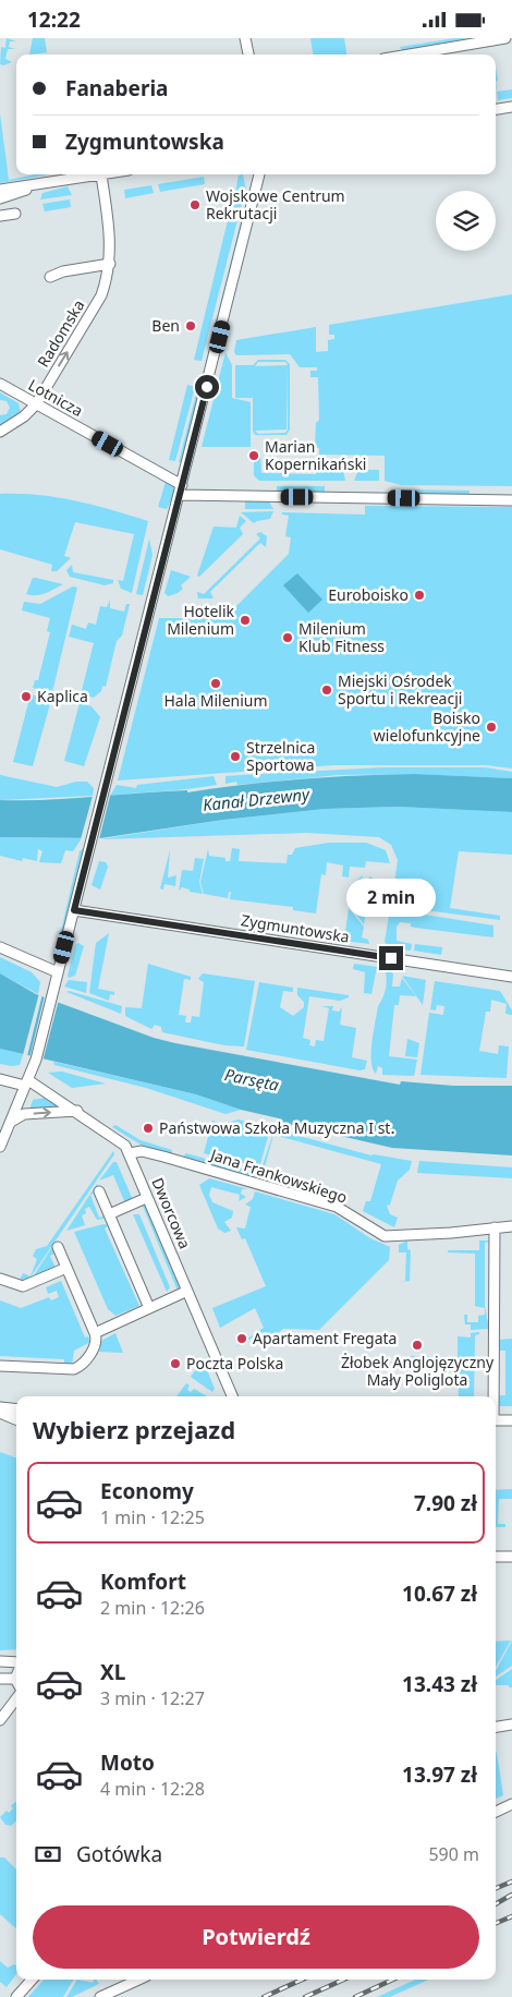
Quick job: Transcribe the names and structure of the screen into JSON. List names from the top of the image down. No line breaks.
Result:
{"streets":{"street":["Radomska","Lotnicza","Zygmuntowska","Jana Frankowskiego","Dworcowa"]},"crossings":[["Radomska","Lotnicza"],["Jana Frankowskiego","Dworcowa"]],"one_way":["Radomska"],"water":["Kanał Drzewny","Parsęta"],"places":["Wojskowe Centrum Rekrutacji","Ben","Marian Kopernikański","Euroboisko","Hotelik Milenium","Milenium Klub Fitness","Hala Milenium","Miejski Ośrodek Sportu i Rekreacji","Kaplica","Boisko wielofunkcyjne","Strzelnica Sportowa","Państwowa Szkoła Muzyczna I st.","Apartament Fregata","Żłobek Anglojęzyczny Mały Poliglota","Poczta Polska"],"page":{"status":"12:22","banner":["Fanaberia","Zygmuntowska"],"bubble":"2 min","heading":"Wybierz przejazd","list":[{"name":"Economy","note":"1 min · 12:25","value":"7.90 zł"},{"name":"Komfort","note":"2 min · 12:26","value":"10.67 zł"},{"name":"XL","note":"3 min · 12:27","value":"13.43 zł"},{"name":"Moto","note":"4 min · 12:28","value":"13.97 zł"}],"pay":["Gotówka","590 m"],"buttons":"Potwierdź"}}
